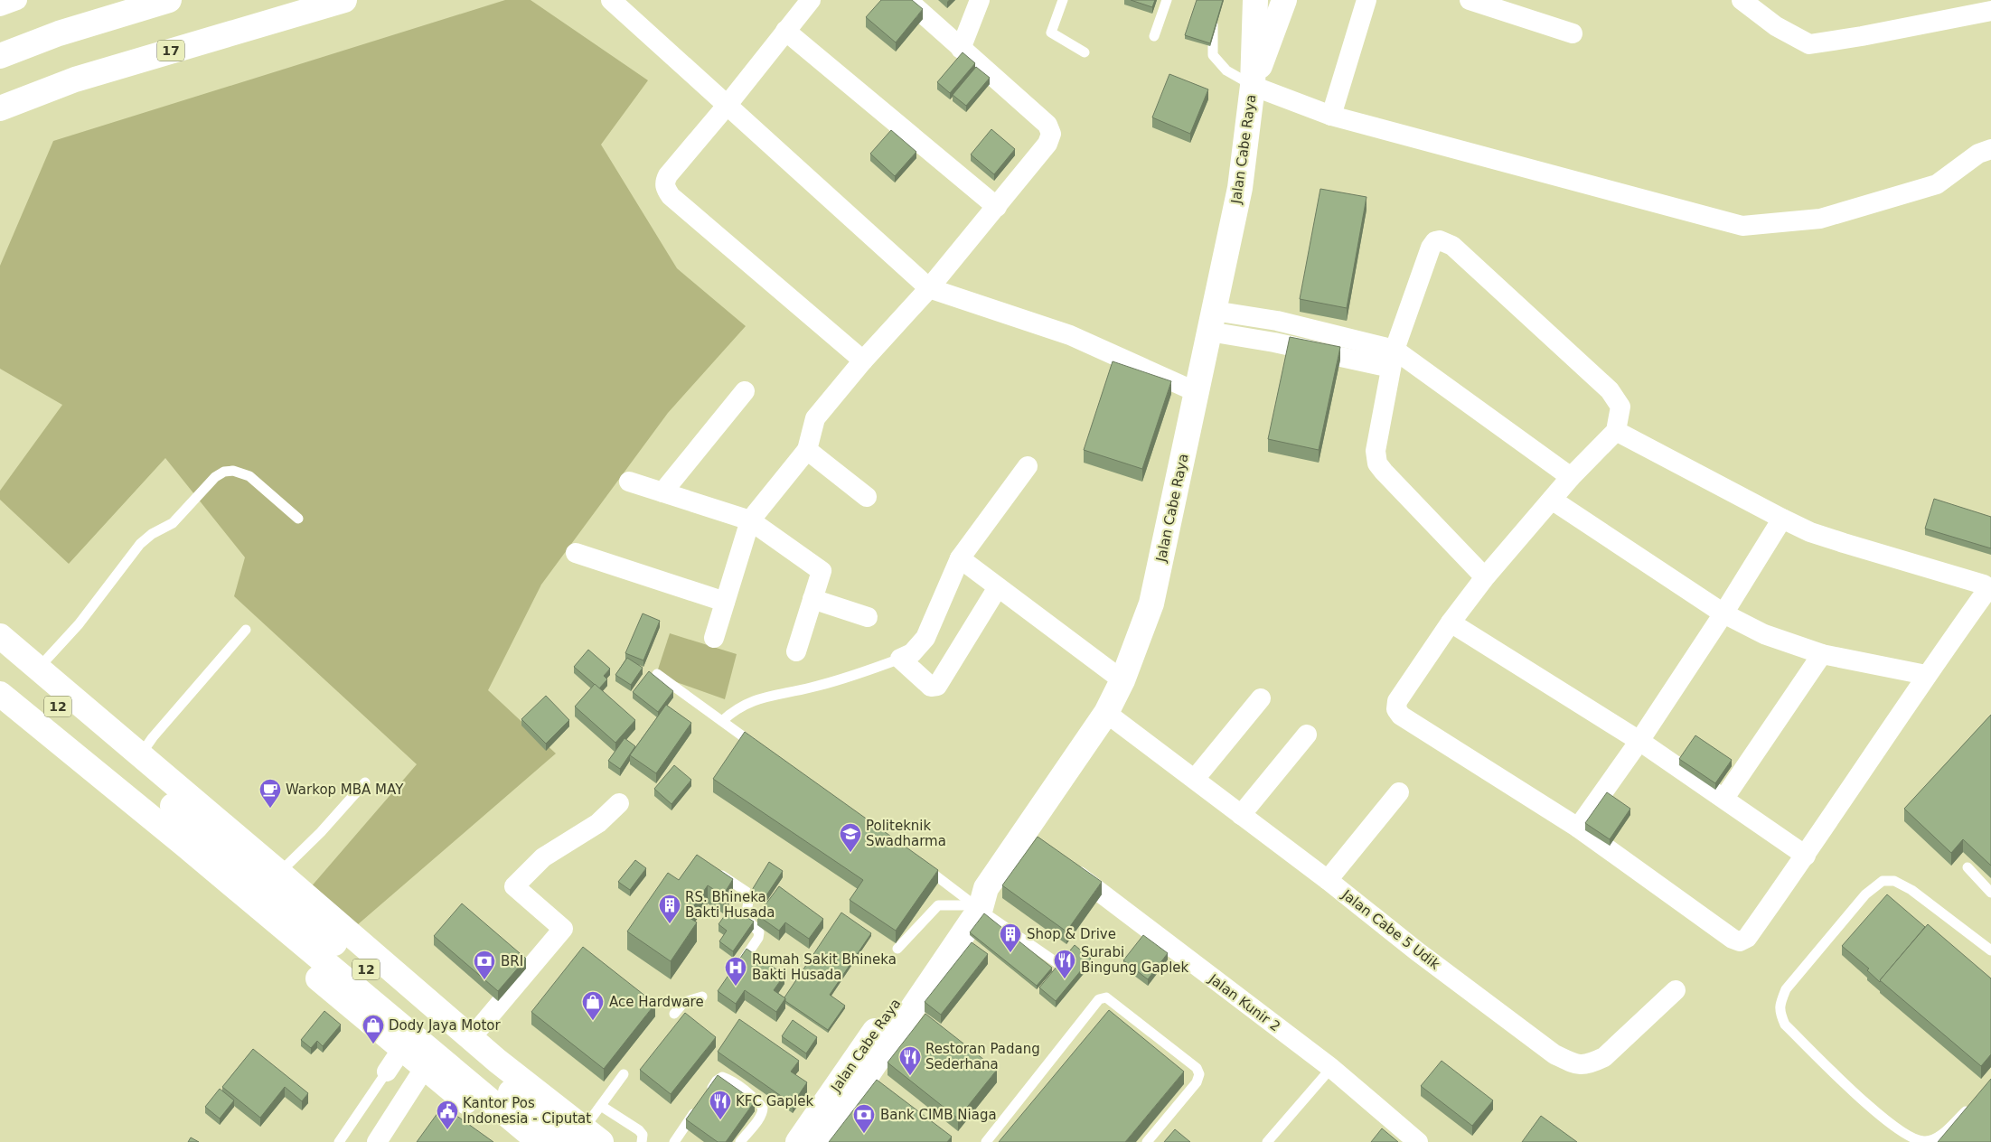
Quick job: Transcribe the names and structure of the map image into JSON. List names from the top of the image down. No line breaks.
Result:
{"streets":{"main road":["17","Jalan Cabe Raya","12"],"street":["Jalan Cabe 5 Udik","Jalan Kunir 2"]},"crossings":[["Jalan Cabe Raya","Jalan Cabe 5 Udik"]],"places":{"cafe":["Warkop MBA MAY"],"school or university":["Politeknik Swadharma"],"building":["RS. Bhineka Bakti Husada","Shop & Drive"],"restaurant":["Surabi Bingung Gaplek","Restoran Padang Sederhana","KFC Gaplek"],"bank":["BRI","Bank CIMB Niaga"],"hospital":["Rumah Sakit Bhineka Bakti Husada"],"shop":["Ace Hardware","Dody Jaya Motor"],"public building":["Kantor Pos Indonesia - Ciputat"]}}
